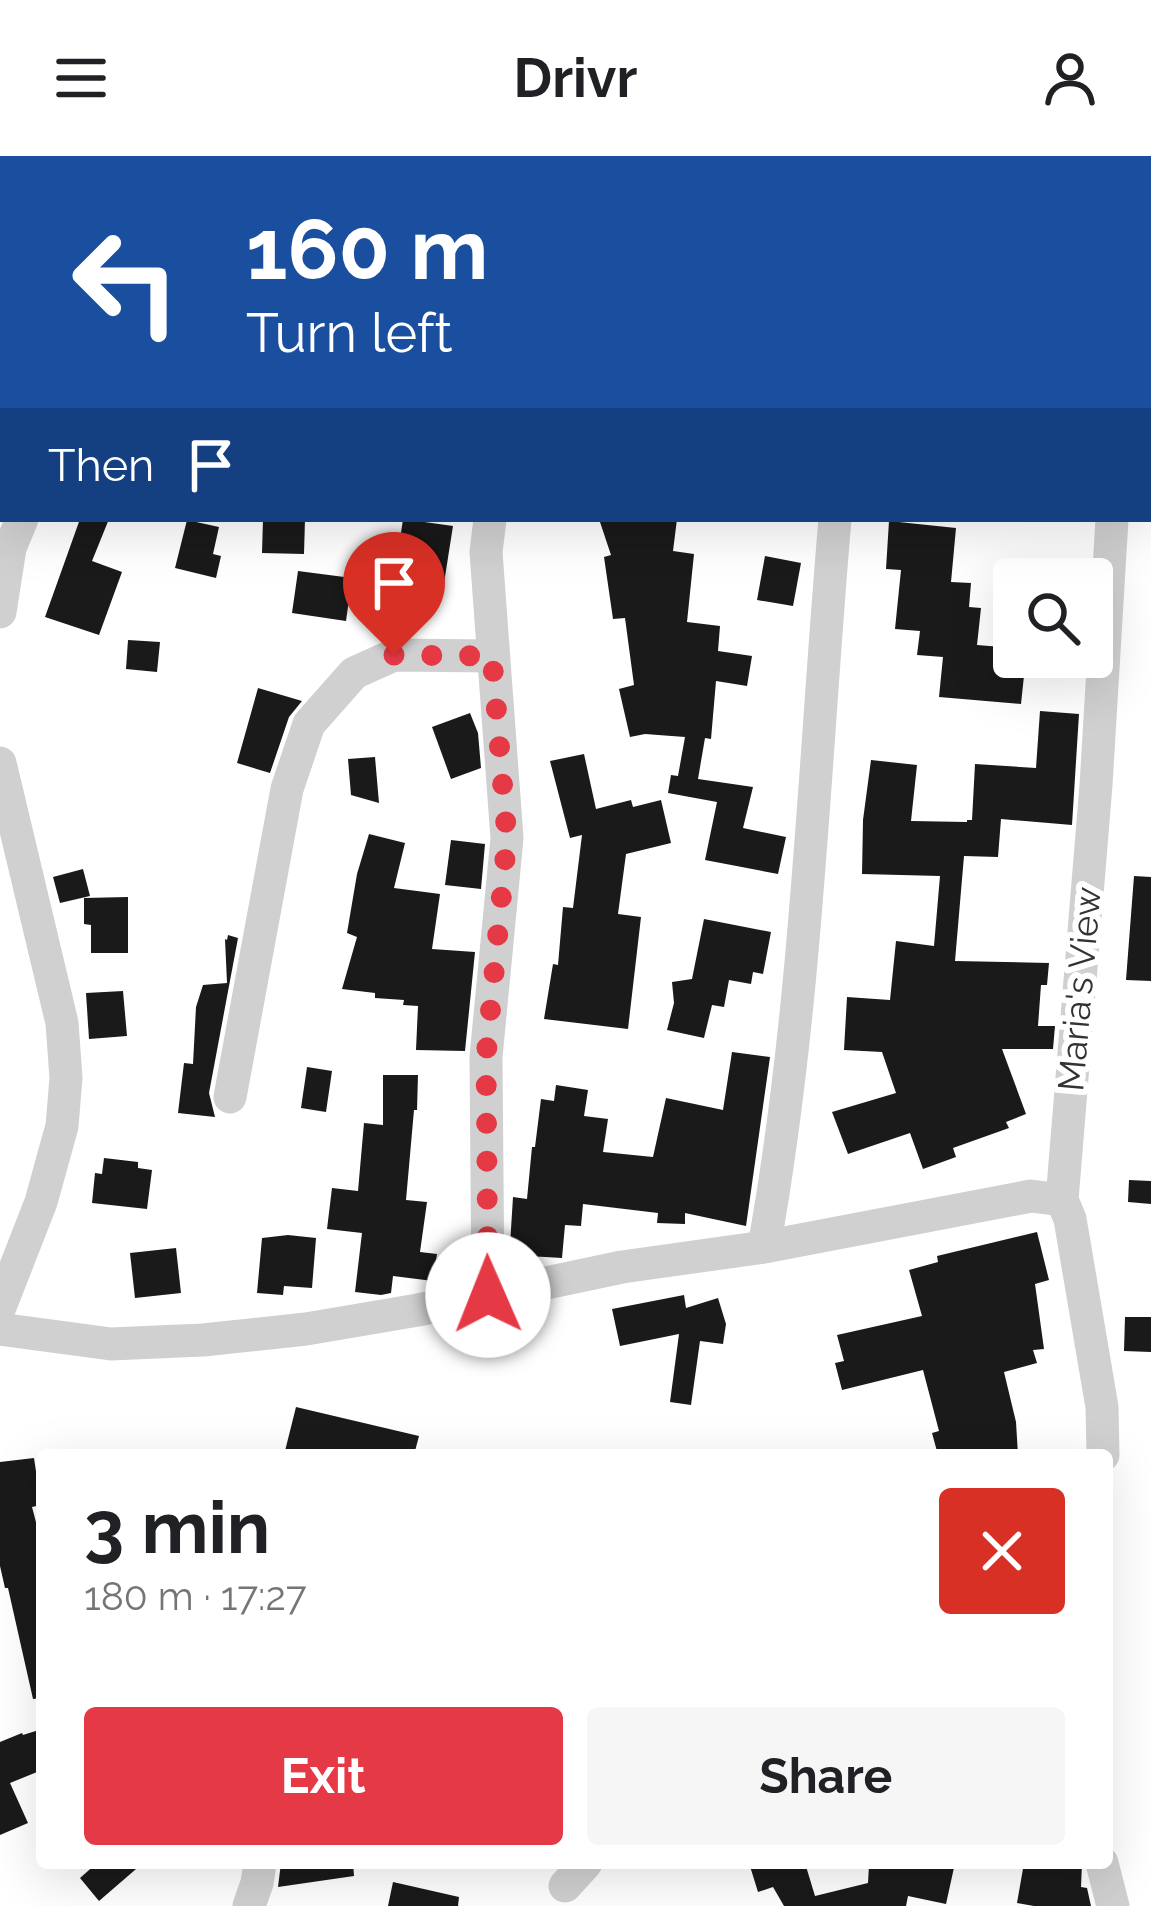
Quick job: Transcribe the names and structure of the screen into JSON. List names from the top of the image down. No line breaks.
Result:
{"streets":{"street":["Maria's View"]},"page":{"header":"Drivr","turn":["160 m","Turn left"],"then":"Then","heading":["3 min","180 m · 17:27"],"buttons":["Exit","Share"]}}
